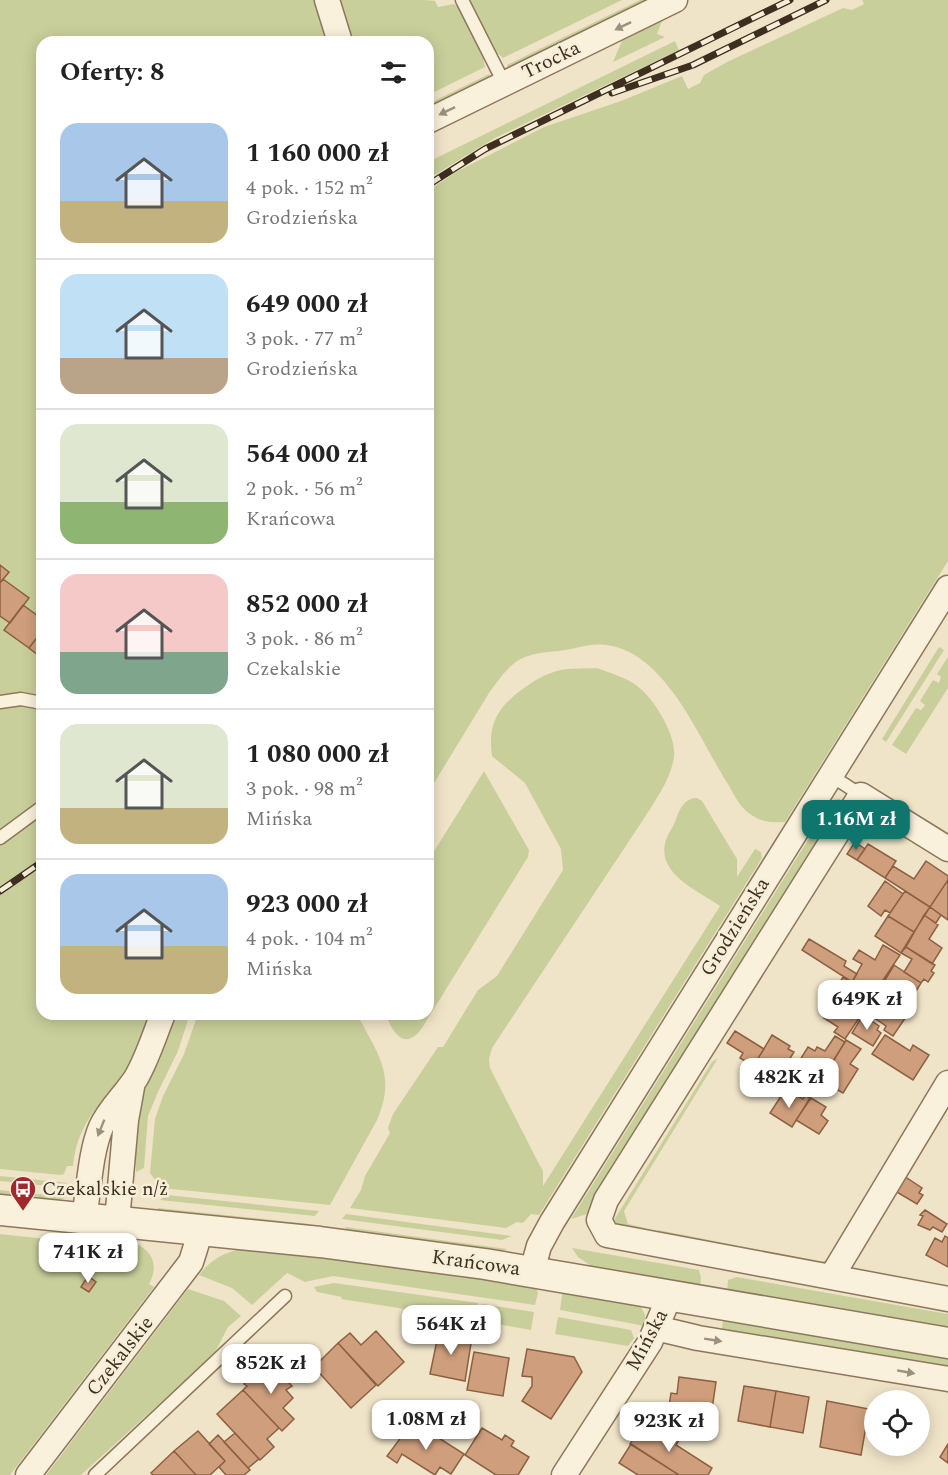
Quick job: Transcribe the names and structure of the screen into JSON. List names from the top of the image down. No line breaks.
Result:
{"streets":{"street":["Trocka","Grodzieńska","Krańcowa","Mińska","Czekalskie"]},"crossings":[["Grodzieńska","Krańcowa"],["Krańcowa","Mińska"],["Krańcowa","Czekalskie"]],"one_way":["Trocka"],"places":{"bus stop":["Czekalskie n/ż"]},"page":{"heading":"Oferty: 8","list":[{"name":"1 160 000 zł","note":"4 pok. · 152 m² · Grodzieńska"},{"name":"649 000 zł","note":"3 pok. · 77 m² · Grodzieńska"},{"name":"564 000 zł","note":"2 pok. · 56 m² · Krańcowa"},{"name":"852 000 zł","note":"3 pok. · 86 m² · Czekalskie"},{"name":"1 080 000 zł","note":"3 pok. · 98 m² · Mińska"},{"name":"923 000 zł","note":"4 pok. · 104 m² · Mińska"}],"price":["1.16M zł","649K zł","482K zł","741K zł","564K zł","852K zł","1.08M zł","923K zł"]}}
